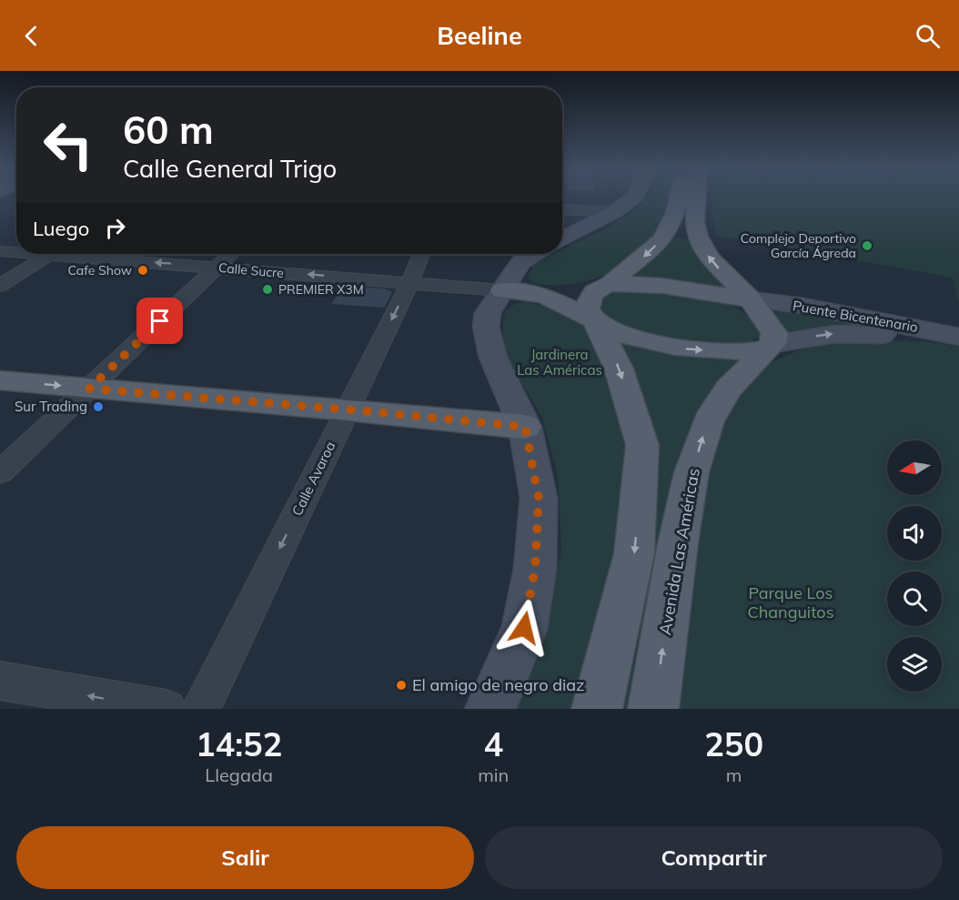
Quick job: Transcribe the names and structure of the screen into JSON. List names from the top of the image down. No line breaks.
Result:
{"streets":{"main road":["Avenida Las Américas"],"street":["Calle Sucre","Puente Bicentenario","Calle Avaroa"]},"crossings":[["Calle Sucre","Calle Avaroa"],["Puente Bicentenario","Avenida Las Américas"]],"one_way":["Calle Sucre"],"parks":["Jardinera Las Américas","Parque Los Changuitos"],"places":["Complejo Deportivo García Ágreda","Cafe Show","PREMIER X3M","Sur Trading","El amigo de negro diaz"],"north":"left","page":{"header":"Beeline","turn":["60 m","Calle General Trigo"],"then":"Luego","eta":["14:52","Llegada","4","min","250","m"],"buttons":["Salir","Compartir"]}}
